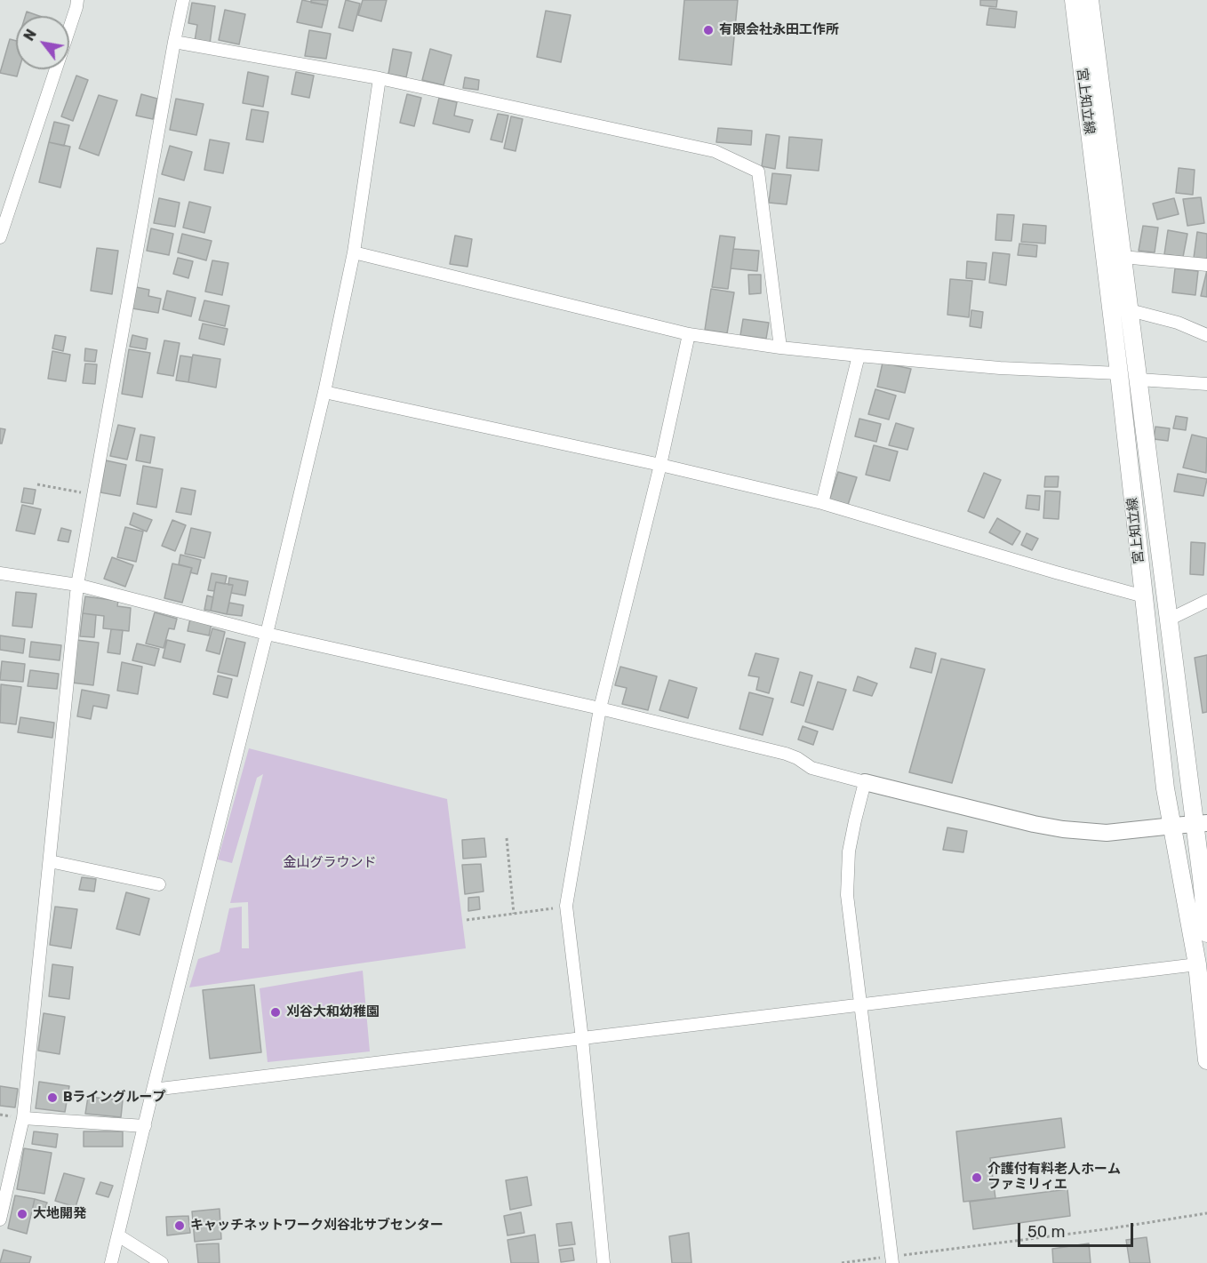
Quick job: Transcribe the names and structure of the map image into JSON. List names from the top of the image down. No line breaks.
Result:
{"streets":{"main road":["宮上知立線"]},"parks":["金山グラウンド"],"places":["有限会社永田工作所","刈谷大和幼稚園","Bライングループ","介護付有料老人ホーム ファミリィエ","大地開発","キャッチネットワーク刈谷北サブセンター"],"scale_bar":"50 m","north":"top left"}
